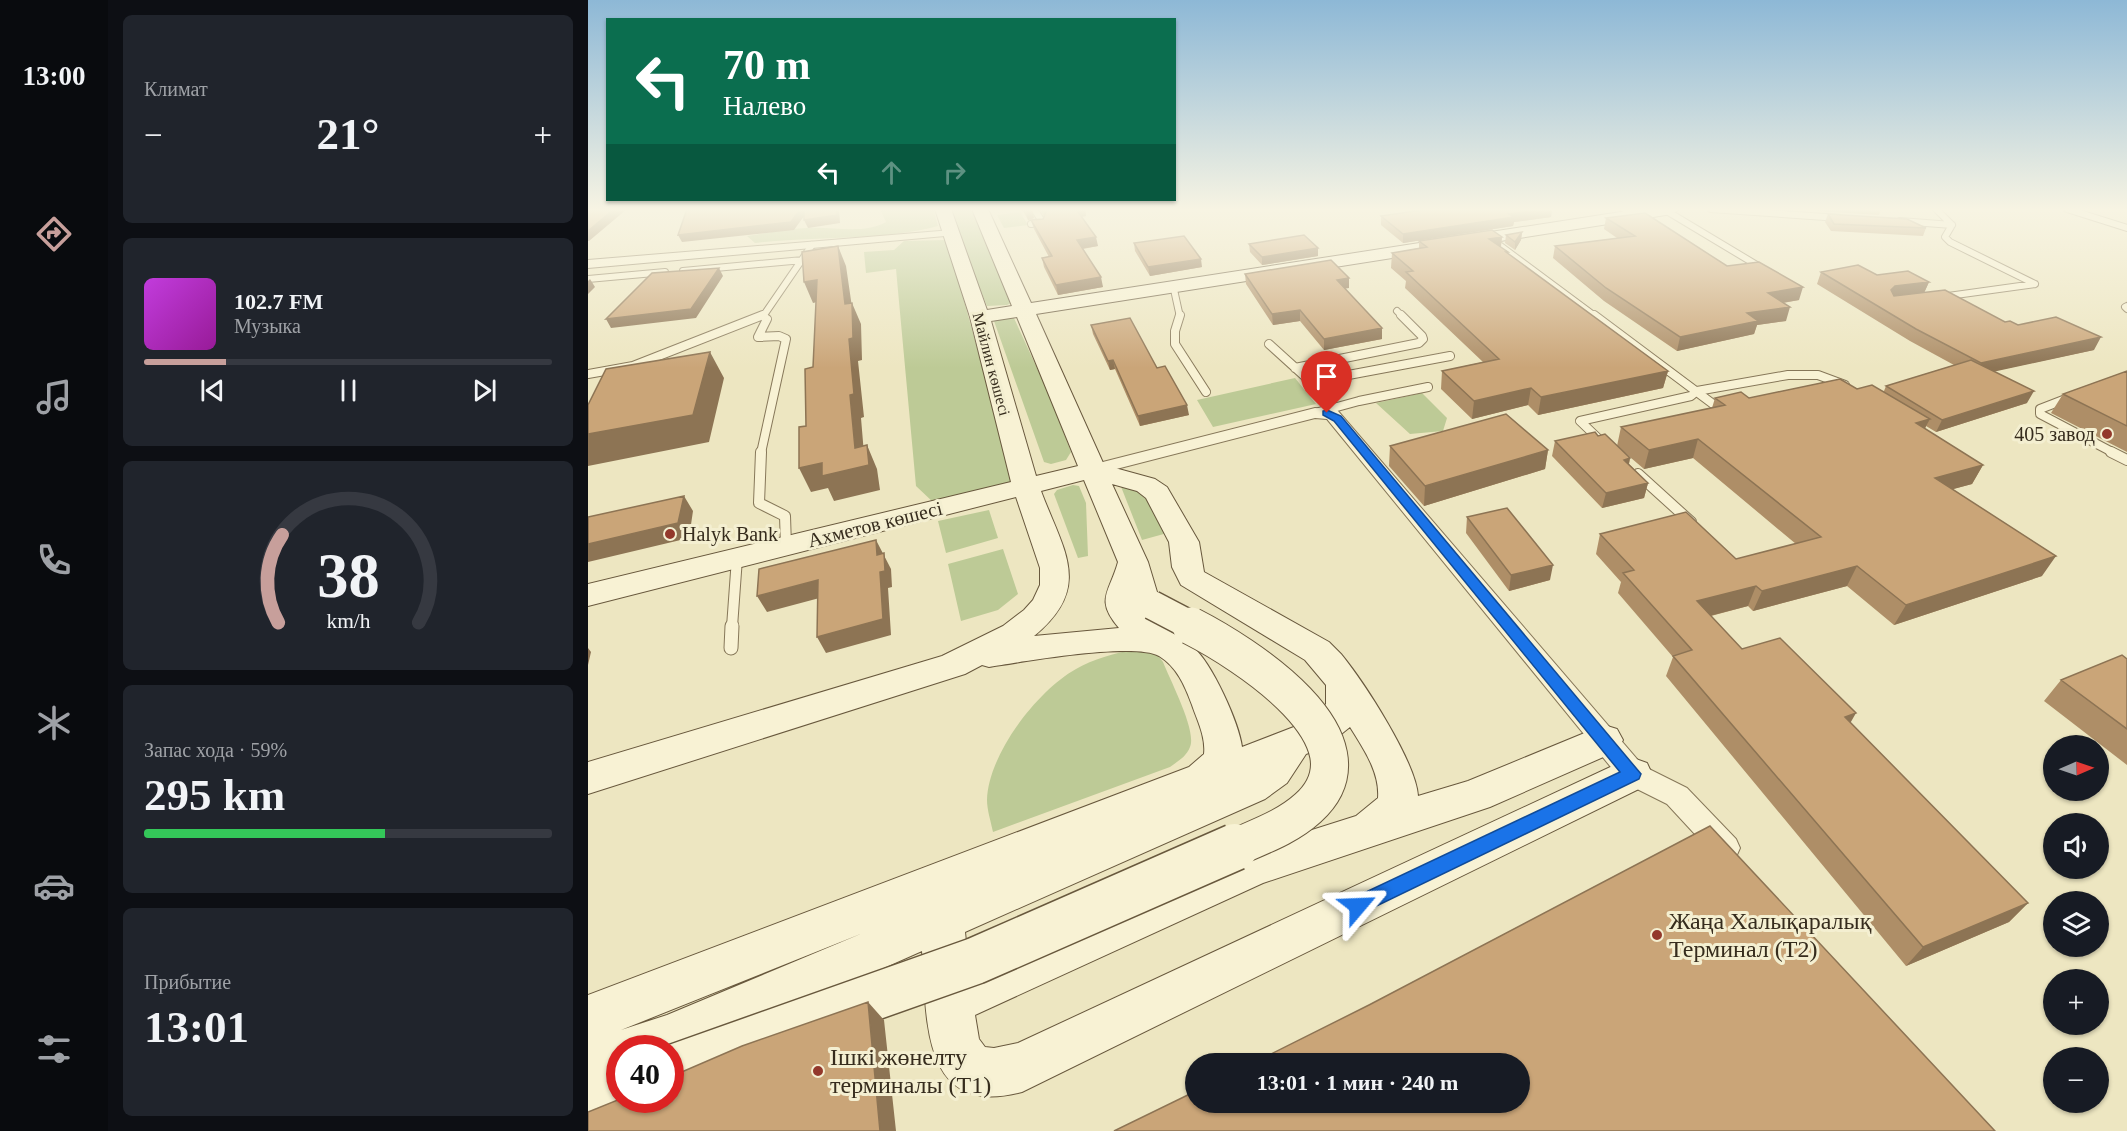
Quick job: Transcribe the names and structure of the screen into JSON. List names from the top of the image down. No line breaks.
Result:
{"streets":{"street":["Майлин көшесі","Ахметов көшесі"]},"crossings":[["Майлин көшесі","Ахметов көшесі"]],"places":["405 завод","Halyk Bank","Жаңа Халықаралық Терминал (Т2)","Ішкі жөнелту терминалы (Т1)"],"north":"right","page":{"tabs":"13:00","tile":["Климат",["Запас хода · 59%","295 km"],["Прибытие","13:01"]],"turn":["70 m","Налево"],"heat":["−","21°","+"],"song":["102.7 FM","Музыка"],"map_buttons":["+","−"],"limit":"40","trip":"13:01 · 1 мин · 240 m","gauge":["38","km/h"]}}
